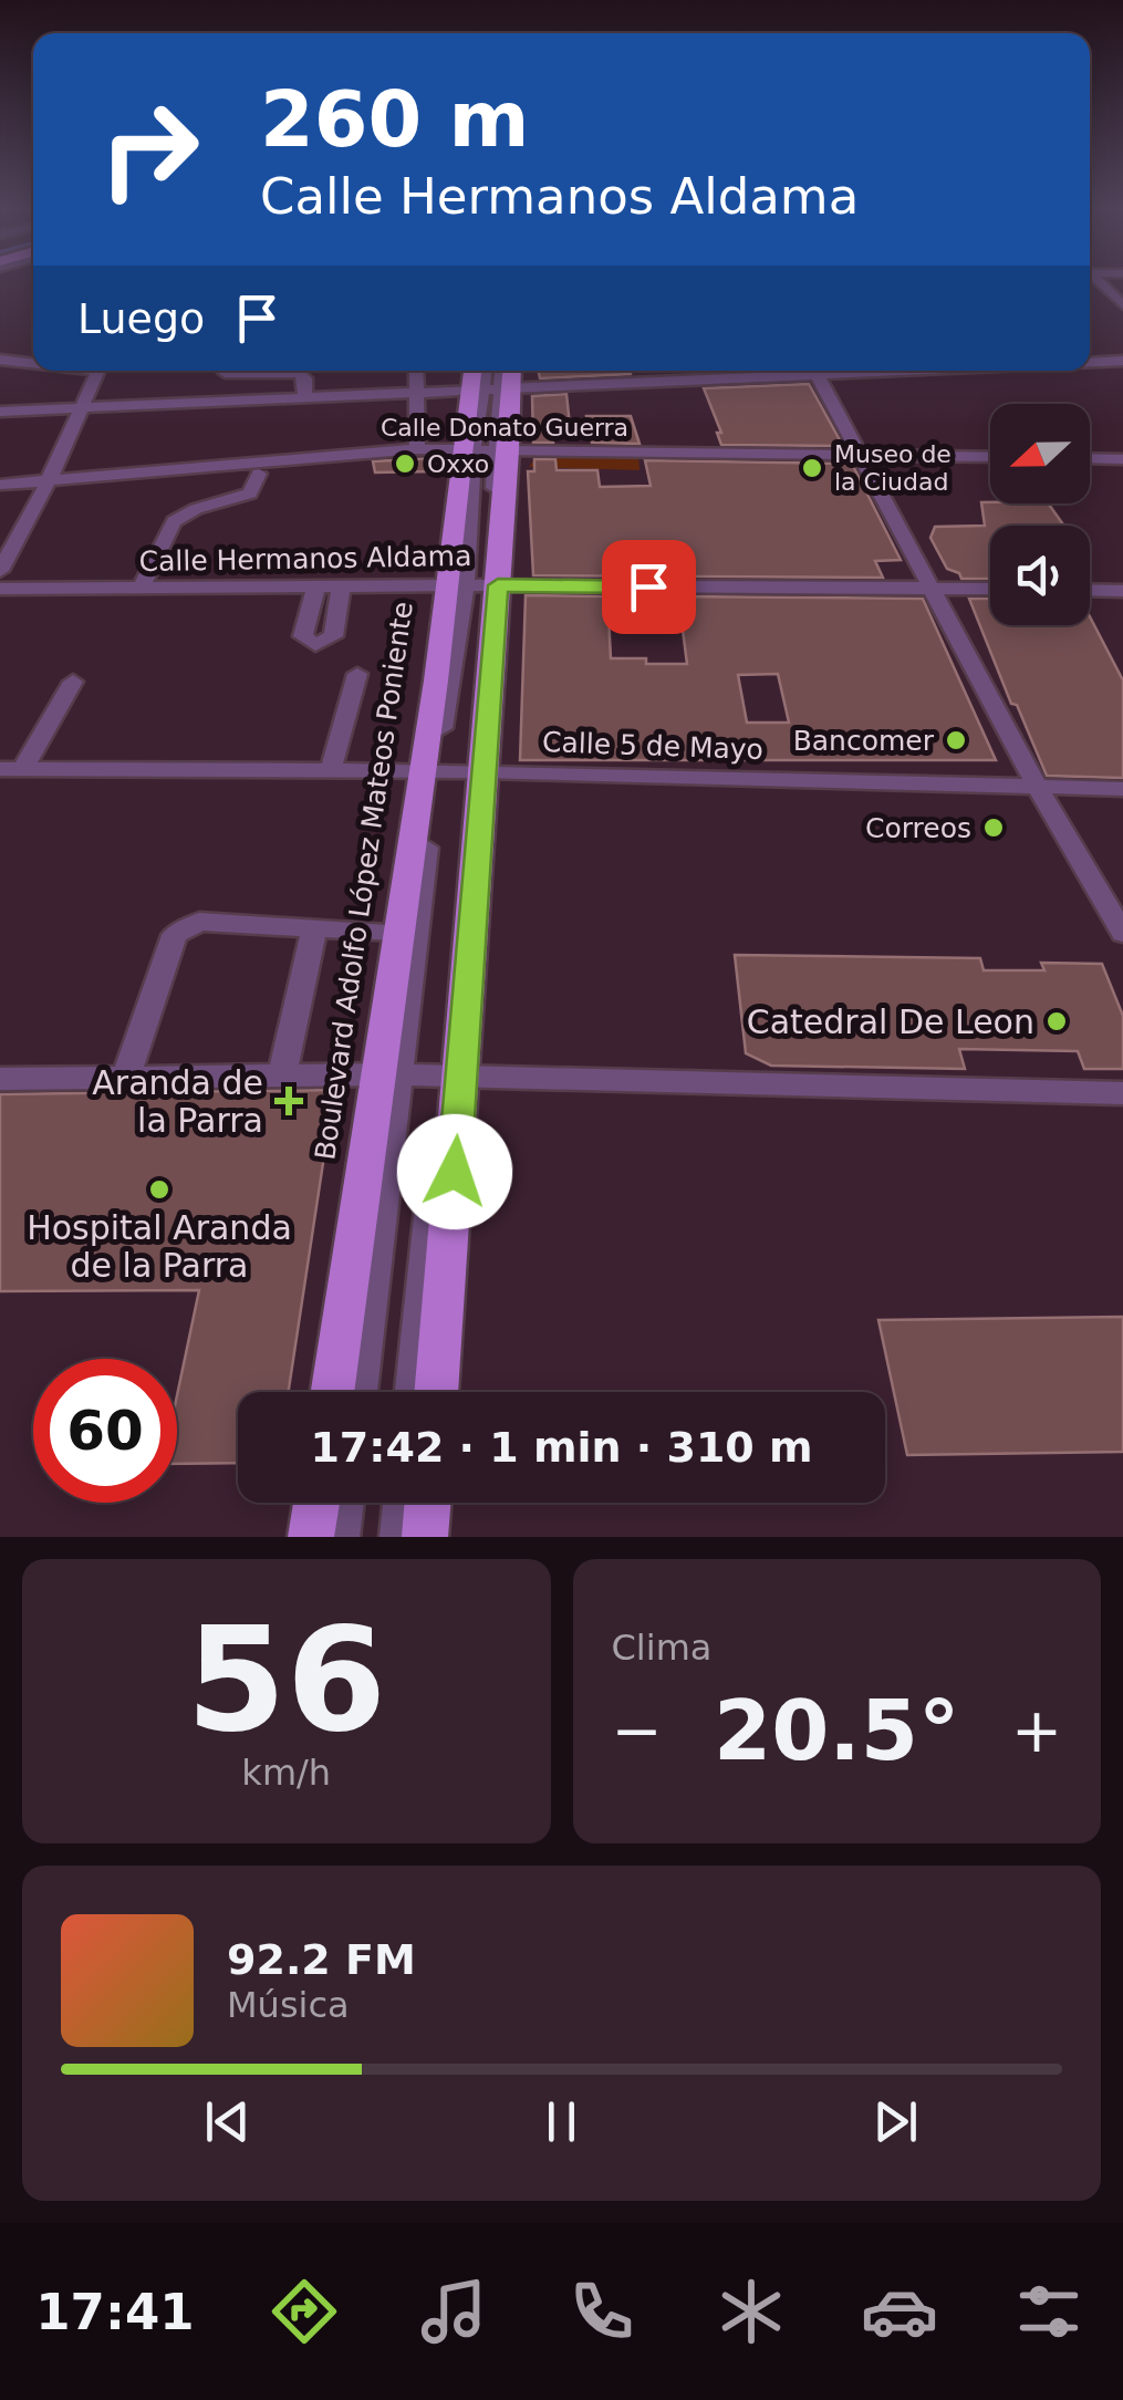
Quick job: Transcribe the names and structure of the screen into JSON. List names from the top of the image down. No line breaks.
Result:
{"streets":{"main road":["Boulevard Adolfo López Mateos Poniente"],"street":["Calle Donato Guerra","Calle Hermanos Aldama","Calle 5 de Mayo"]},"crossings":[["Calle Donato Guerra","Boulevard Adolfo López Mateos Poniente"],["Calle Hermanos Aldama","Boulevard Adolfo López Mateos Poniente"],["Calle 5 de Mayo","Boulevard Adolfo López Mateos Poniente"]],"places":{"other":["Oxxo","Museo de la Ciudad","Bancomer","Correos","Catedral De Leon","Hospital Aranda de la Parra"],"health":["Aranda de la Parra"]},"north":"left","page":{"turn":["260 m","Calle Hermanos Aldama"],"then":"Luego","limit":"60","trip":"17:42 · 1 min · 310 m","tile":[["56","km/h"],"Clima"],"heat":["−","20.5°","+"],"song":["92.2 FM","Música"],"tabs":"17:41"}}
